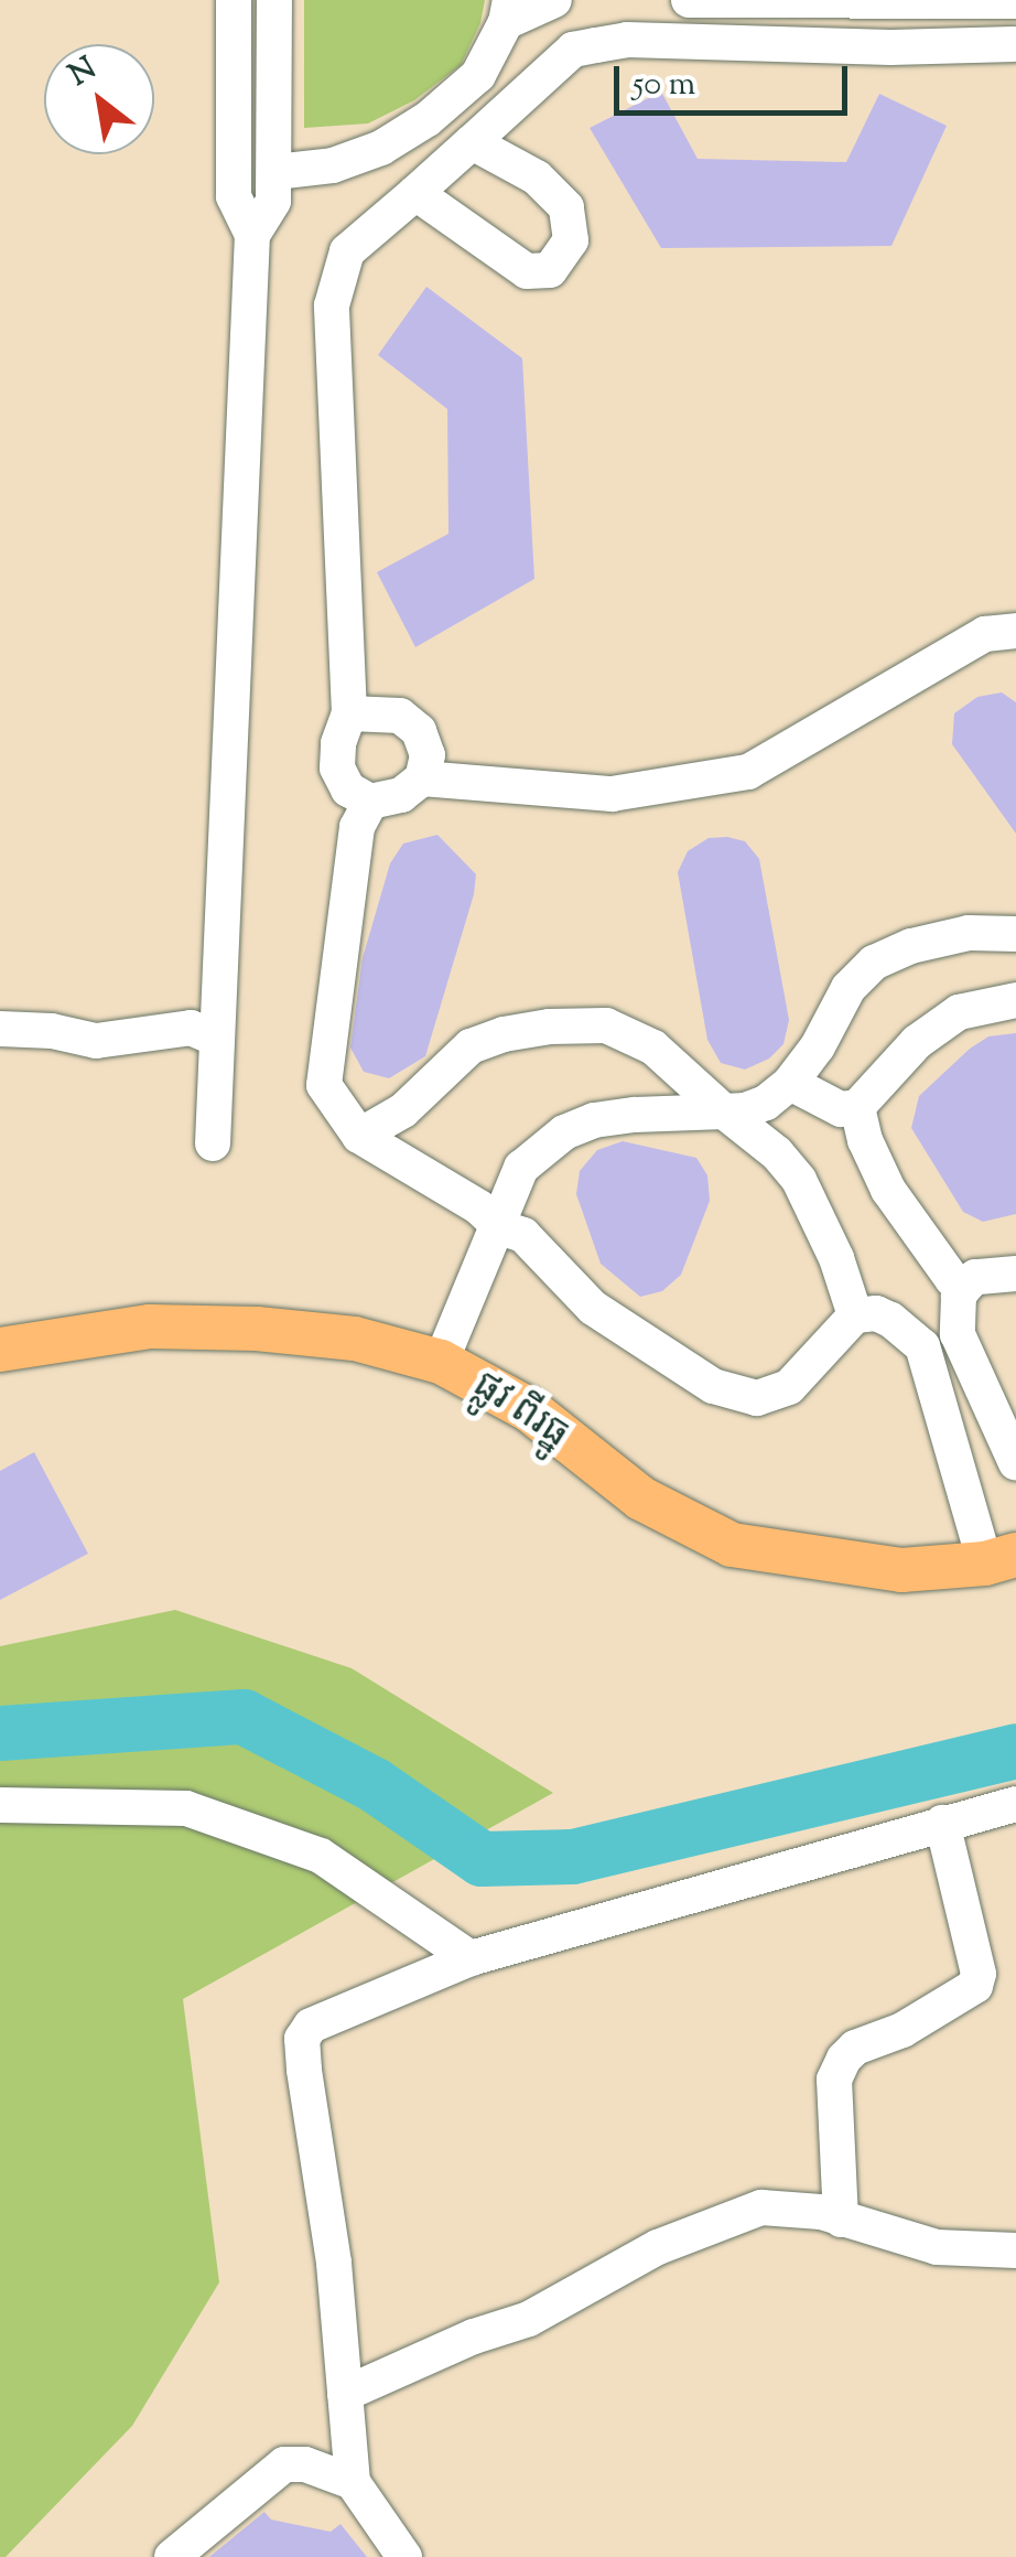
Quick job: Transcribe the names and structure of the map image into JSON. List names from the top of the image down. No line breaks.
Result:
{"streets":{"main road":["ផ្លូវ ពីរធ្នូ"]},"scale_bar":"50 m","north":"top left"}
